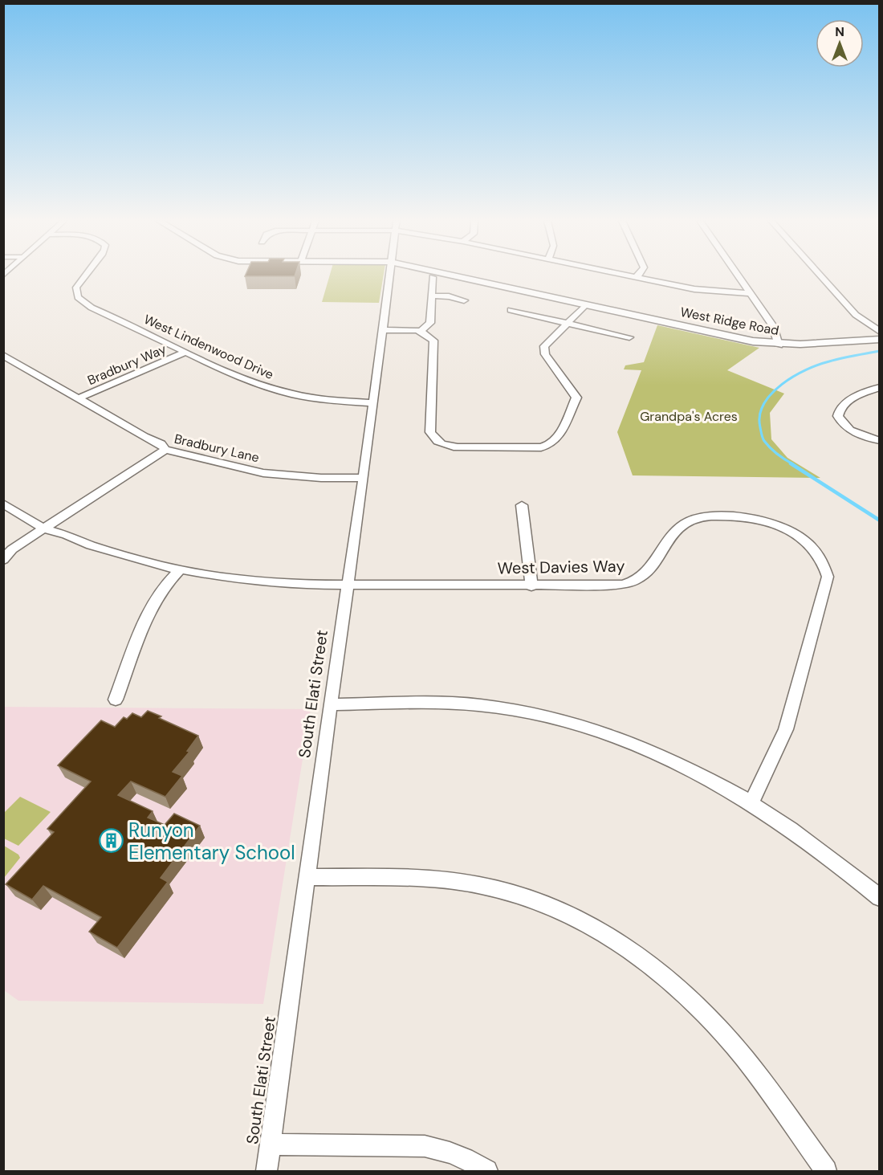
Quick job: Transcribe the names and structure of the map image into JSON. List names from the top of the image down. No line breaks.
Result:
{"streets":{"street":["West Ridge Road","West Lindenwood Drive","Bradbury Way","Bradbury Lane","West Davies Way","South Elati Street"]},"crossings":[["West Lindenwood Drive","Bradbury Way"],["West Lindenwood Drive","South Elati Street"],["Bradbury Way","Bradbury Lane"],["Bradbury Lane","South Elati Street"],["West Davies Way","South Elati Street"]],"parks":["Grandpa's Acres"],"places":{"building":["Runyon Elementary School"]},"north":"top"}
